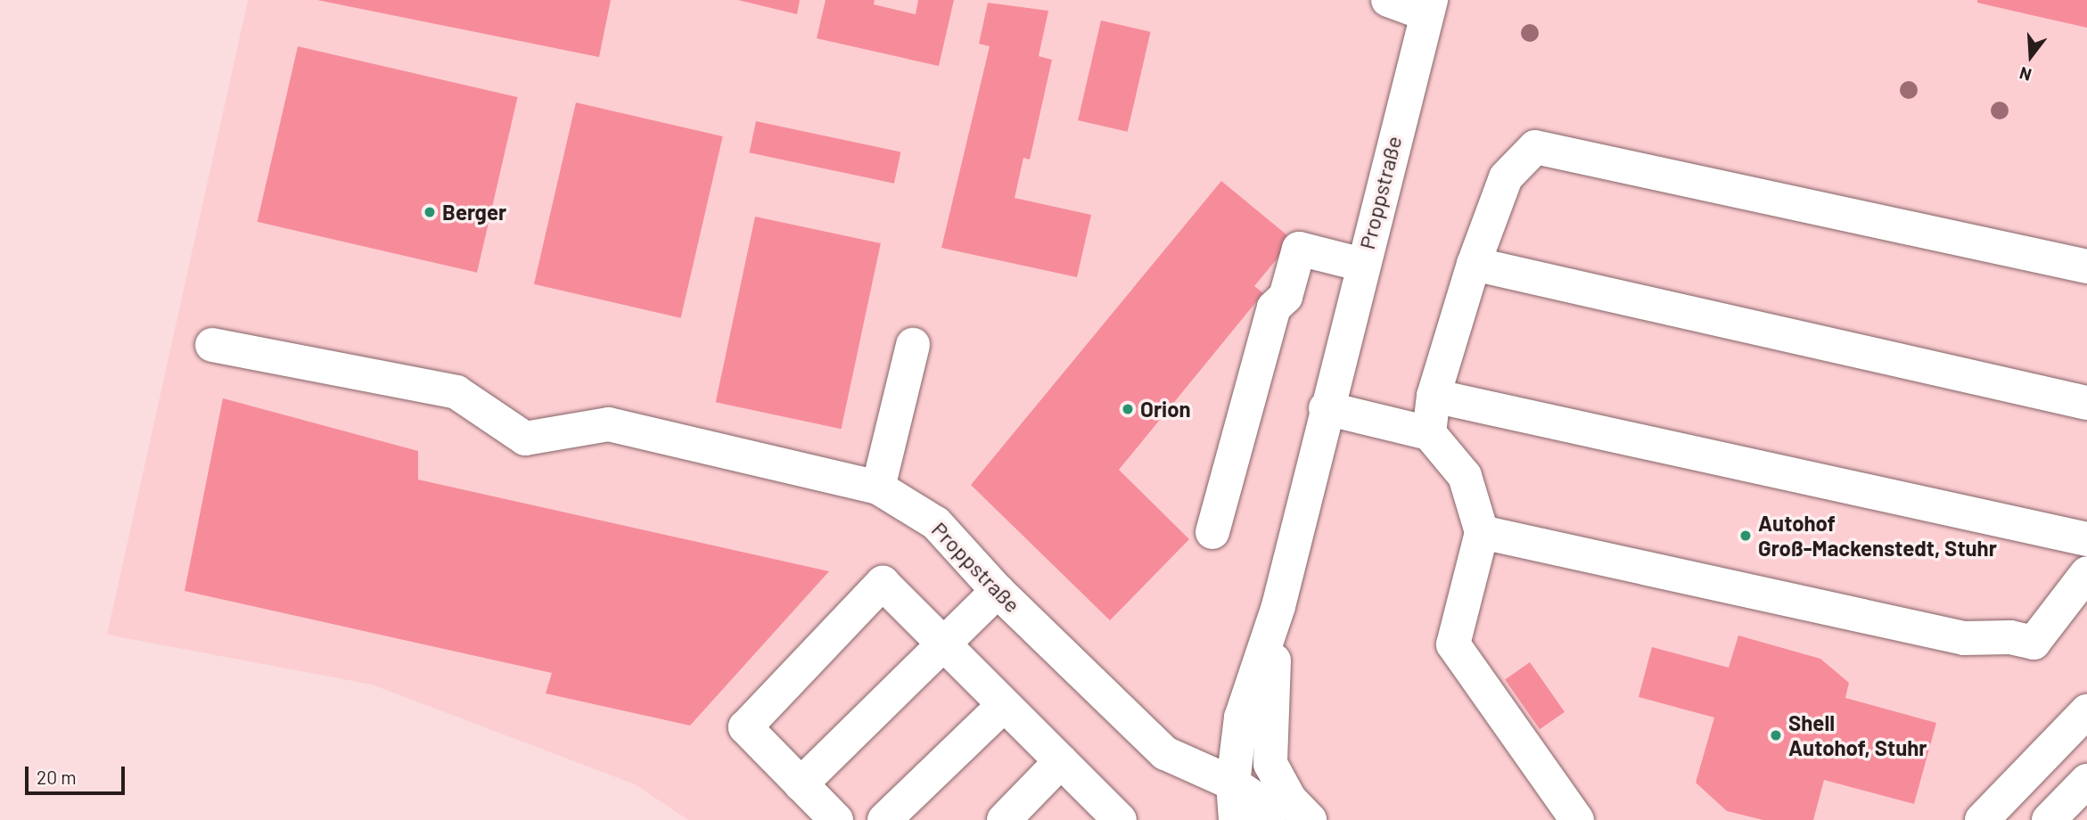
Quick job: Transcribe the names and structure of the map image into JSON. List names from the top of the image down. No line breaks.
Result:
{"streets":{"street":["Proppstraße"]},"places":["Berger","Orion","Autohof Groß-Mackenstedt, Stuhr","Shell Autohof, Stuhr"],"scale_bar":"20 m","north":"bottom"}
